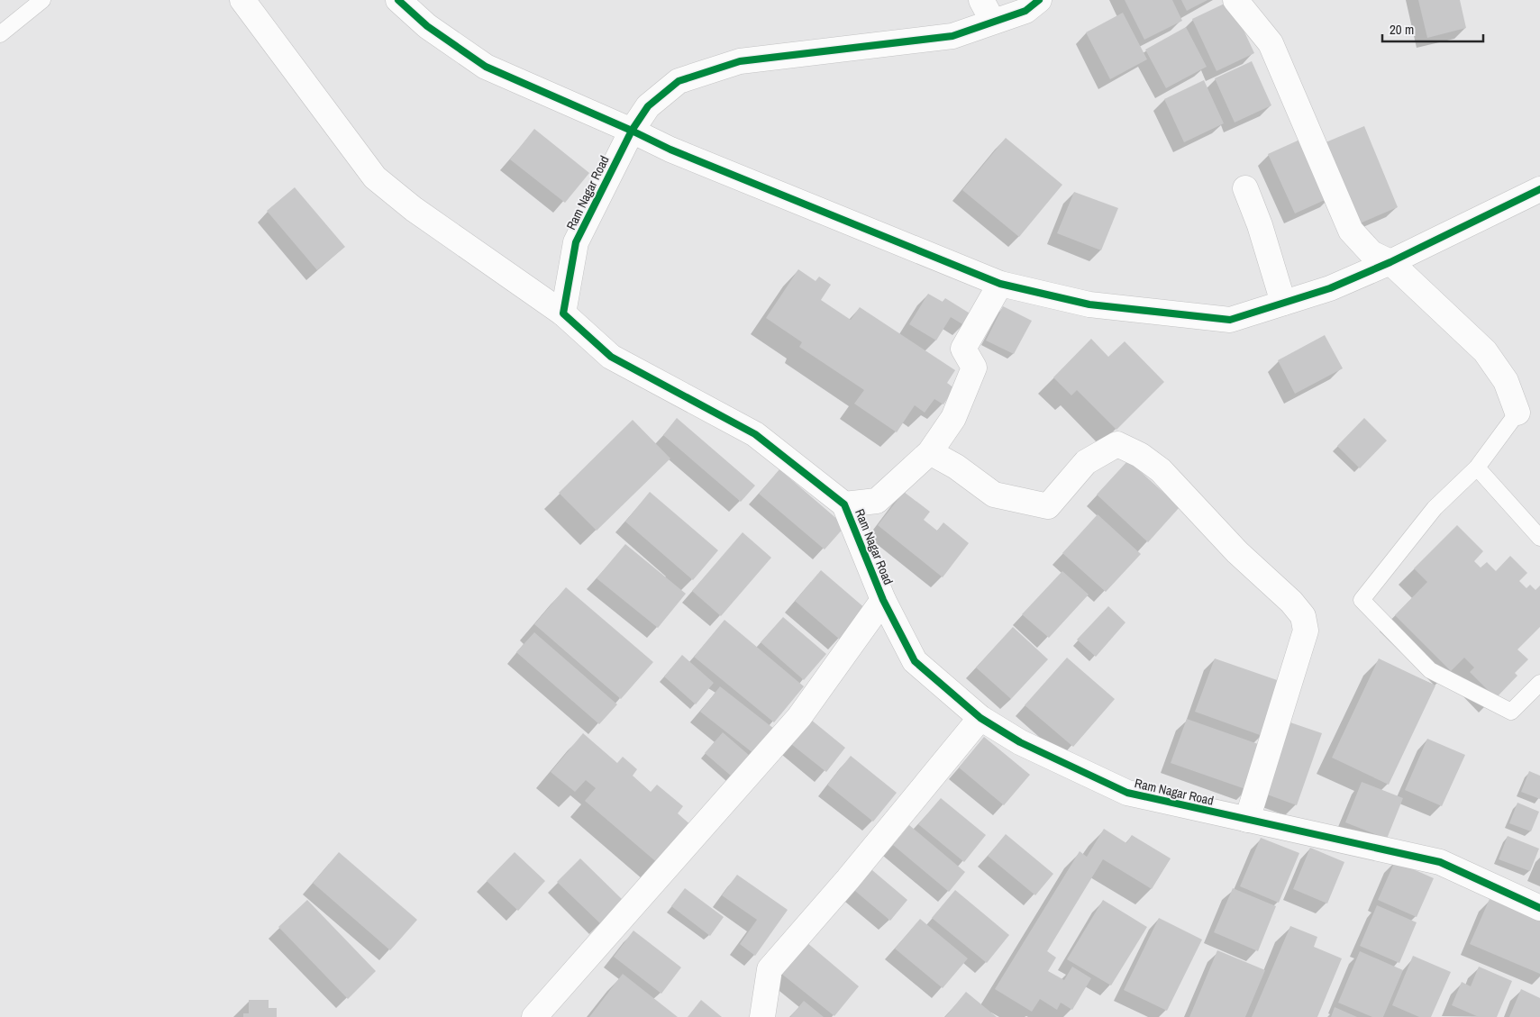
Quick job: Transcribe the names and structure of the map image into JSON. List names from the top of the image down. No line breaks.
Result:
{"streets":{"street":["Ram Nagar Road"]},"scale_bar":"20 m"}
